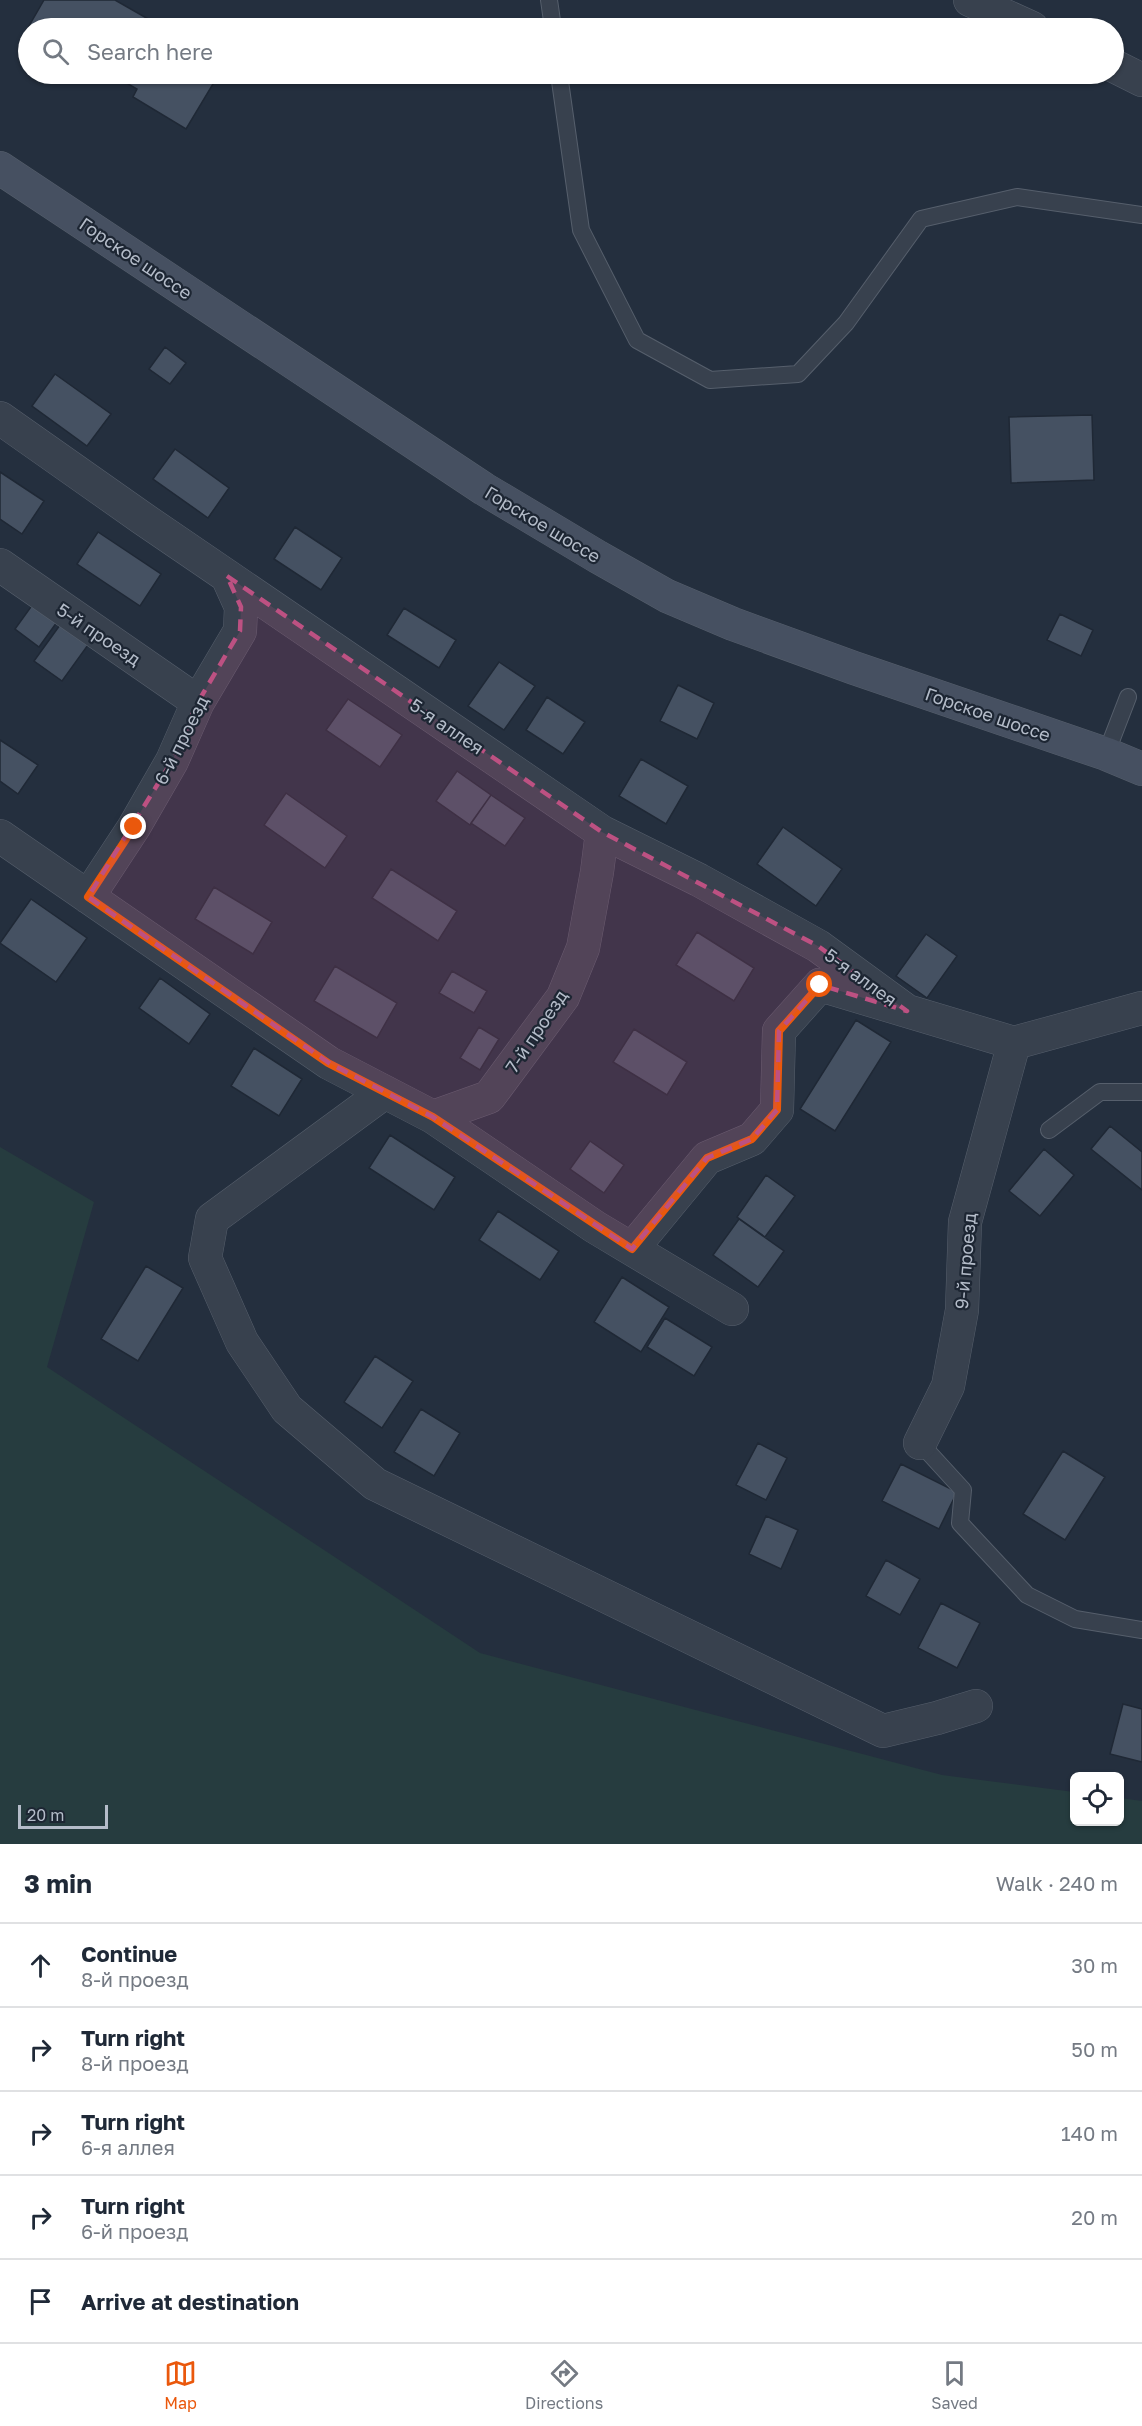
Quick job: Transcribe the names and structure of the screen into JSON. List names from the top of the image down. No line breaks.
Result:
{"streets":{"main road":["Горское шоссе"],"street":["5-й проезд","5-я аллея","6-й проезд","7-й проезд","9-й проезд"]},"crossings":[["5-й проезд","6-й проезд"],["5-я аллея","6-й проезд"],["5-я аллея","7-й проезд"]],"scale_bar":"20 m","page":{"search":"Search here","scale":"20 m","heading":["3 min","Walk · 240 m"],"list":[["Continue","8-й проезд","30 m"],["Turn right","8-й проезд","50 m"],["Turn right","6-я аллея","140 m"],["Turn right","6-й проезд","20 m"],"Arrive at destination"],"nav":["Map","Directions","Saved"]}}
